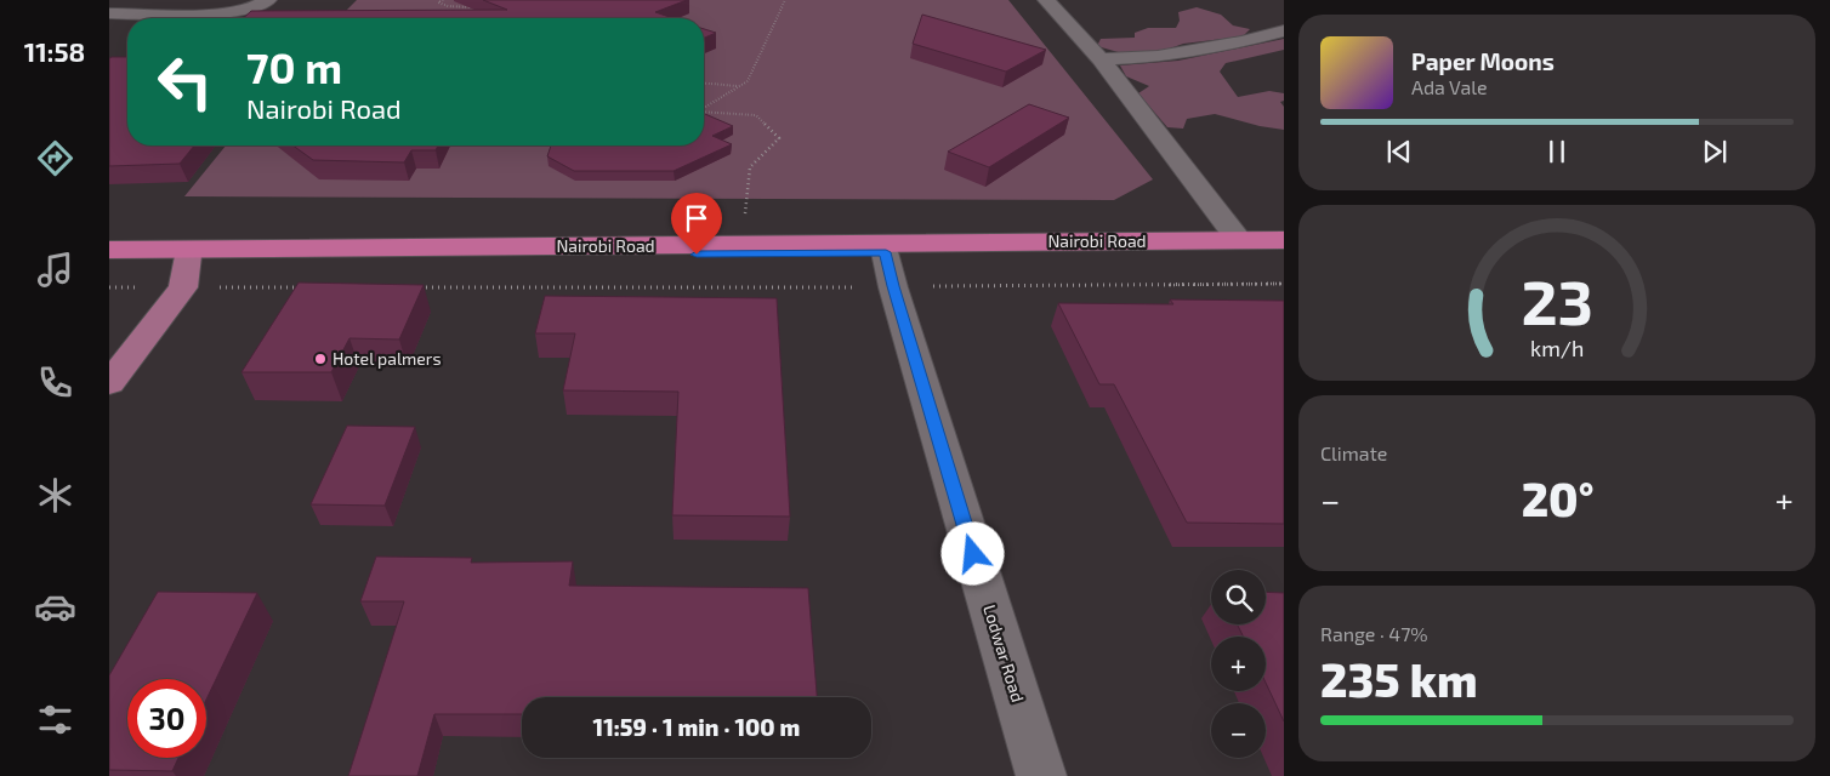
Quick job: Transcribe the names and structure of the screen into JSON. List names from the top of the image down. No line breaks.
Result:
{"streets":{"highway":["Nairobi Road"],"street":["Lodwar Road"]},"crossings":[["Nairobi Road","Lodwar Road"]],"places":["Hotel palmers"],"page":{"tabs":"11:58","turn":["70 m","Nairobi Road"],"song":["Paper Moons","Ada Vale"],"tile":["Climate",["Range · 47%","235 km"]],"heat":["−","20°","+"],"map_buttons":["+","−"],"limit":"30","trip":"11:59 · 1 min · 100 m","gauge":["23","km/h"]}}
